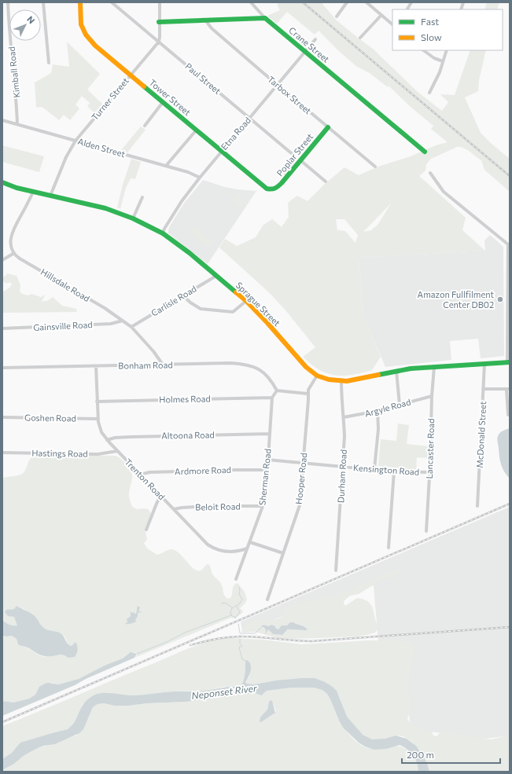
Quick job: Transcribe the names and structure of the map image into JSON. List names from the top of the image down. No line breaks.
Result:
{"streets":{"street":["Crane Street","Kimball Road","Paul Street","Tarbox Street","Tower Street","Turner Street","Etna Road","Alden Street","Poplar Street","Hillsdale Road","Carlisle Road","Sprague Street","Gainsville Road","Bonham Road","Holmes Road","Argyle Road","Goshen Road","McDonald Street","Altoona Road","Lancaster Road","Hastings Road","Kensington Road","Ardmore Road","Durham Road","Sherman Road","Hooper Road","Trenton Road","Beloit Road"]},"crossings":[["Crane Street","Etna Road"],["Kimball Road","Alden Street"],["Paul Street","Turner Street"],["Paul Street","Etna Road"],["Tarbox Street","Etna Road"],["Tarbox Street","Poplar Street"],["Tower Street","Turner Street"],["Tower Street","Etna Road"],["Tower Street","Poplar Street"],["Turner Street","Alden Street"],["Turner Street","Sprague Street"],["Etna Road","Alden Street"],["Etna Road","Sprague Street"],["Hillsdale Road","Carlisle Road"],["Hillsdale Road","Gainsville Road"],["Hillsdale Road","Bonham Road"],["Carlisle Road","Sprague Street"],["Sprague Street","McDonald Street"],["Sprague Street","Lancaster Road"],["Sprague Street","Durham Road"],["Sprague Street","Hooper Road"],["Bonham Road","Sherman Road"],["Bonham Road","Trenton Road"],["Holmes Road","Sherman Road"],["Holmes Road","Trenton Road"],["Argyle Road","Lancaster Road"],["Argyle Road","Durham Road"],["Goshen Road","Trenton Road"],["Altoona Road","Sherman Road"],["Altoona Road","Trenton Road"],["Lancaster Road","Kensington Road"],["Hastings Road","Trenton Road"],["Kensington Road","Durham Road"],["Kensington Road","Sherman Road"],["Kensington Road","Hooper Road"],["Ardmore Road","Sherman Road"],["Ardmore Road","Trenton Road"],["Sherman Road","Trenton Road"],["Sherman Road","Beloit Road"],["Trenton Road","Beloit Road"]],"water":["Neponset River"],"places":["Amazon Fullfilment Center DB02"],"legend":["Fast","Slow"],"scale_bar":"200 m","north":"top right"}
